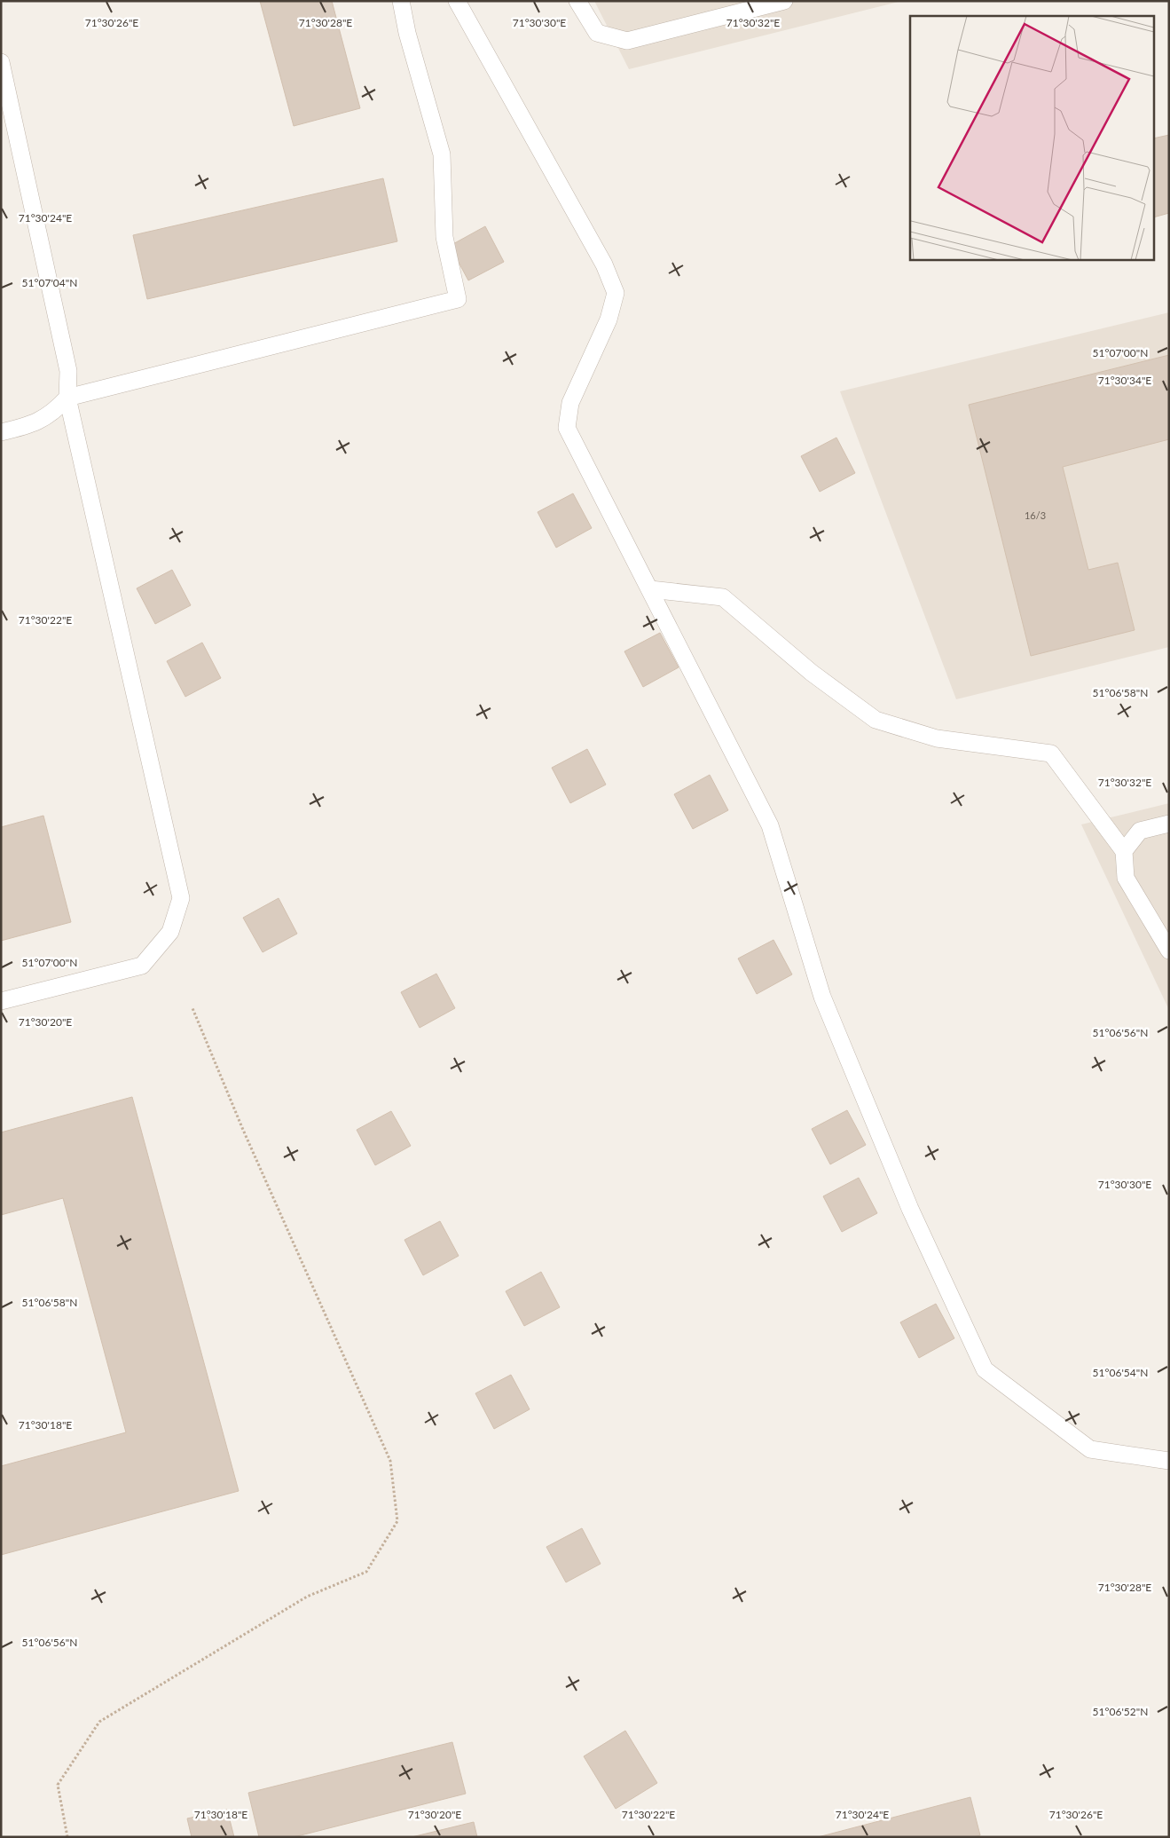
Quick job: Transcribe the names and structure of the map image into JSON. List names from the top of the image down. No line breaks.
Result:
{"house_numbers":["16/3"],"coordinates":["71°30'26\"E","71°30'28\"E","71°30'30\"E","71°30'32\"E","71°30'24\"E","51°07'04\"N","51°07'00\"N","71°30'34\"E","71°30'22\"E","51°06'58\"N","71°30'20\"E","51°06'56\"N","51°06'54\"N","71°30'18\"E","51°06'52\"N"]}
